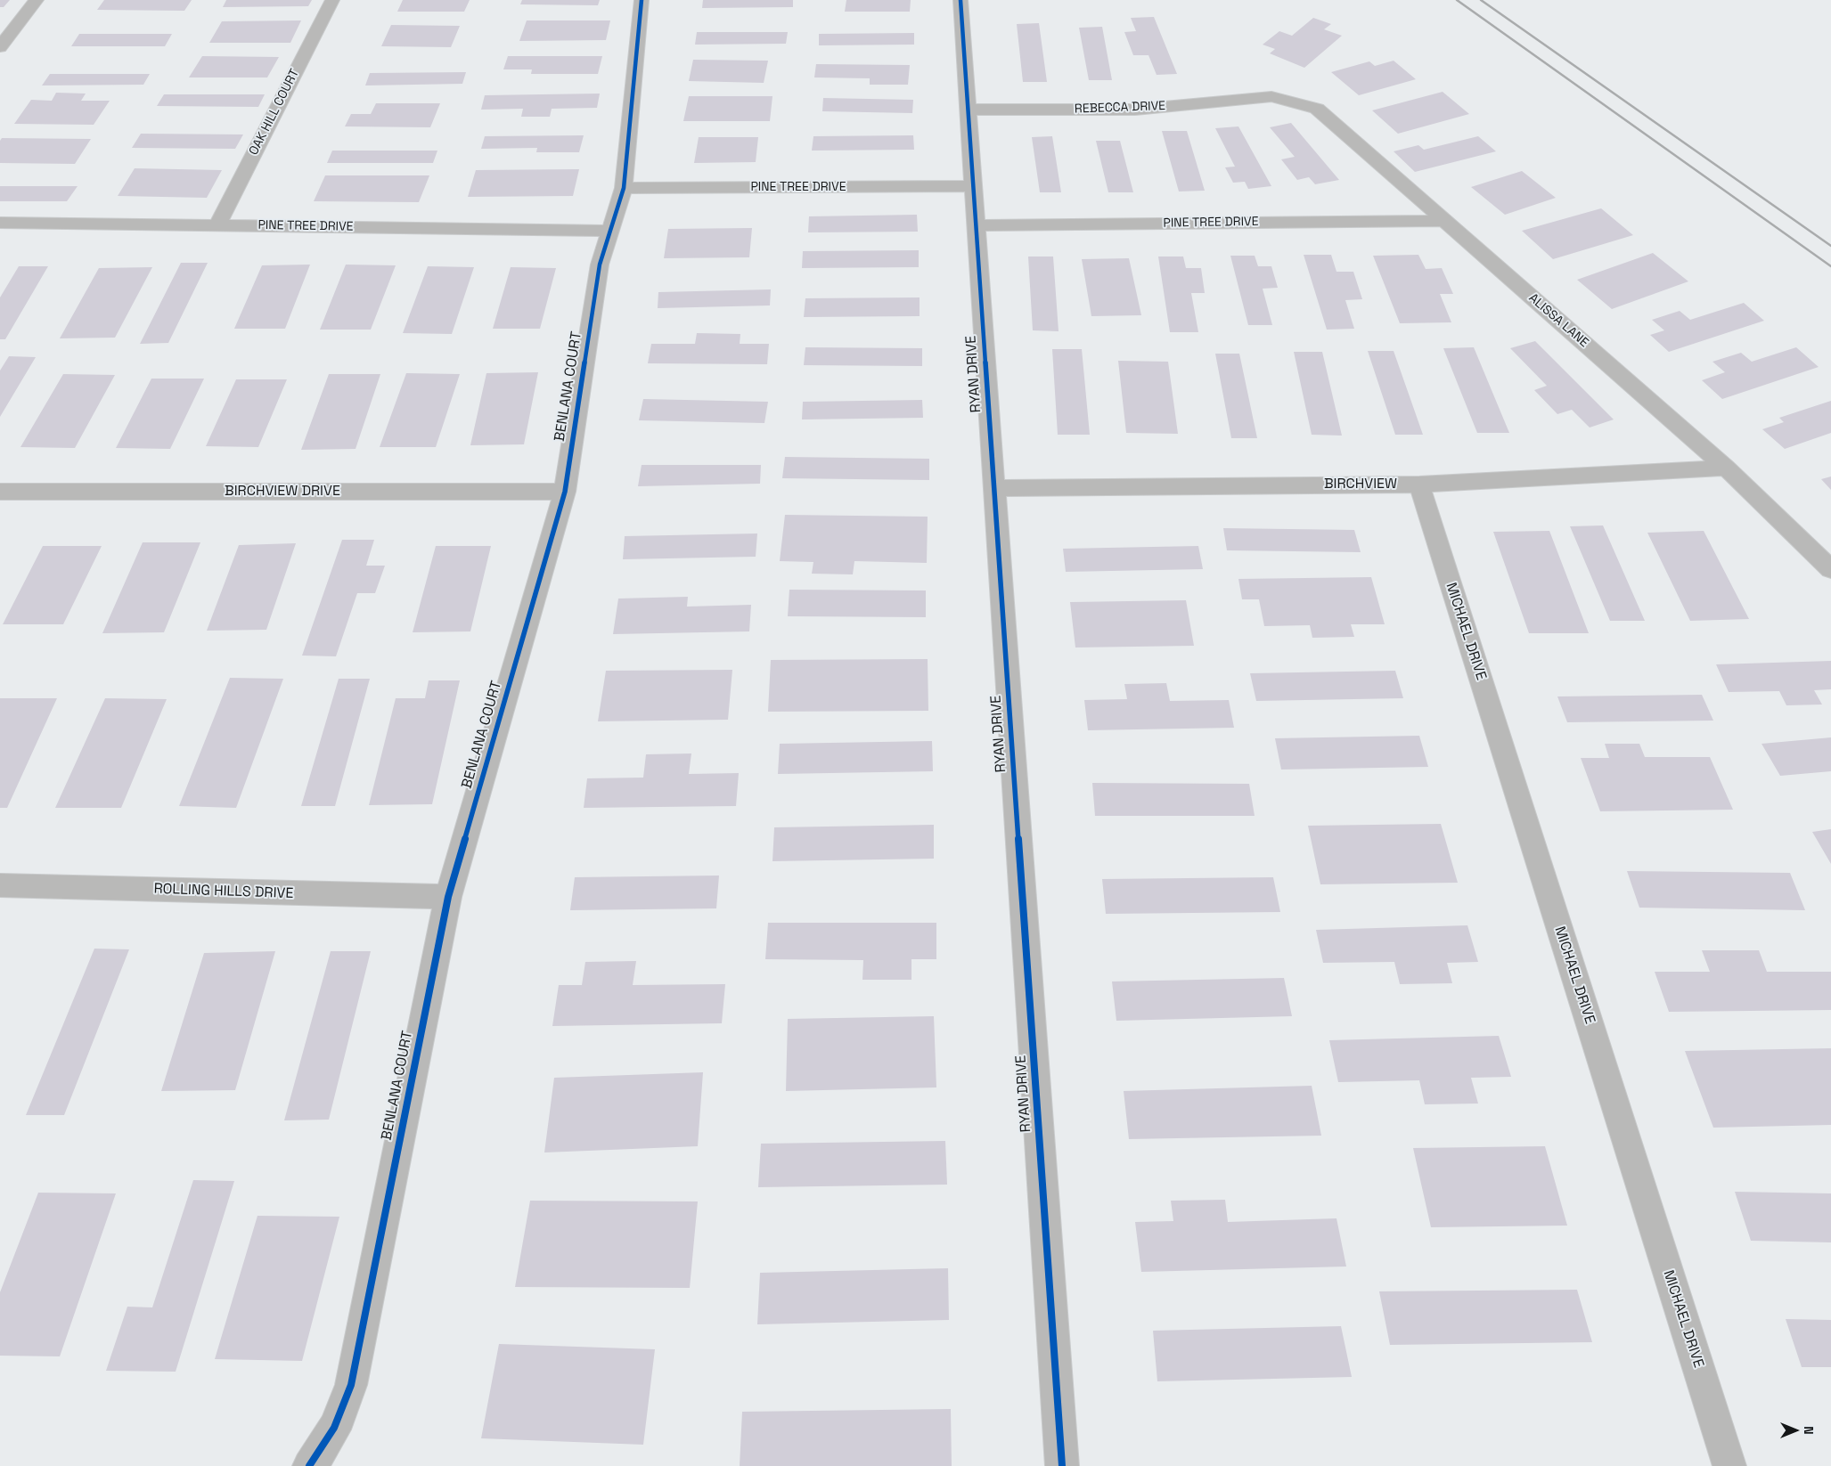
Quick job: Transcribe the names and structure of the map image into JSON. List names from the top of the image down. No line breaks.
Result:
{"streets":{"street":["REBECCA DRIVE","OAK HILL COURT","PINE TREE DRIVE","ALISSA LANE","RYAN DRIVE","BENLANA COURT","BIRCHVIEW","BIRCHVIEW DRIVE","MICHAEL DRIVE","ROLLING HILLS DRIVE"]},"crossings":[["REBECCA DRIVE","ALISSA LANE"],["REBECCA DRIVE","RYAN DRIVE"],["OAK HILL COURT","PINE TREE DRIVE"],["PINE TREE DRIVE","ALISSA LANE"],["PINE TREE DRIVE","RYAN DRIVE"],["PINE TREE DRIVE","BENLANA COURT"],["ALISSA LANE","BIRCHVIEW"],["RYAN DRIVE","BIRCHVIEW"],["BENLANA COURT","BIRCHVIEW DRIVE"],["BENLANA COURT","ROLLING HILLS DRIVE"],["BIRCHVIEW","MICHAEL DRIVE"]],"north":"right"}
